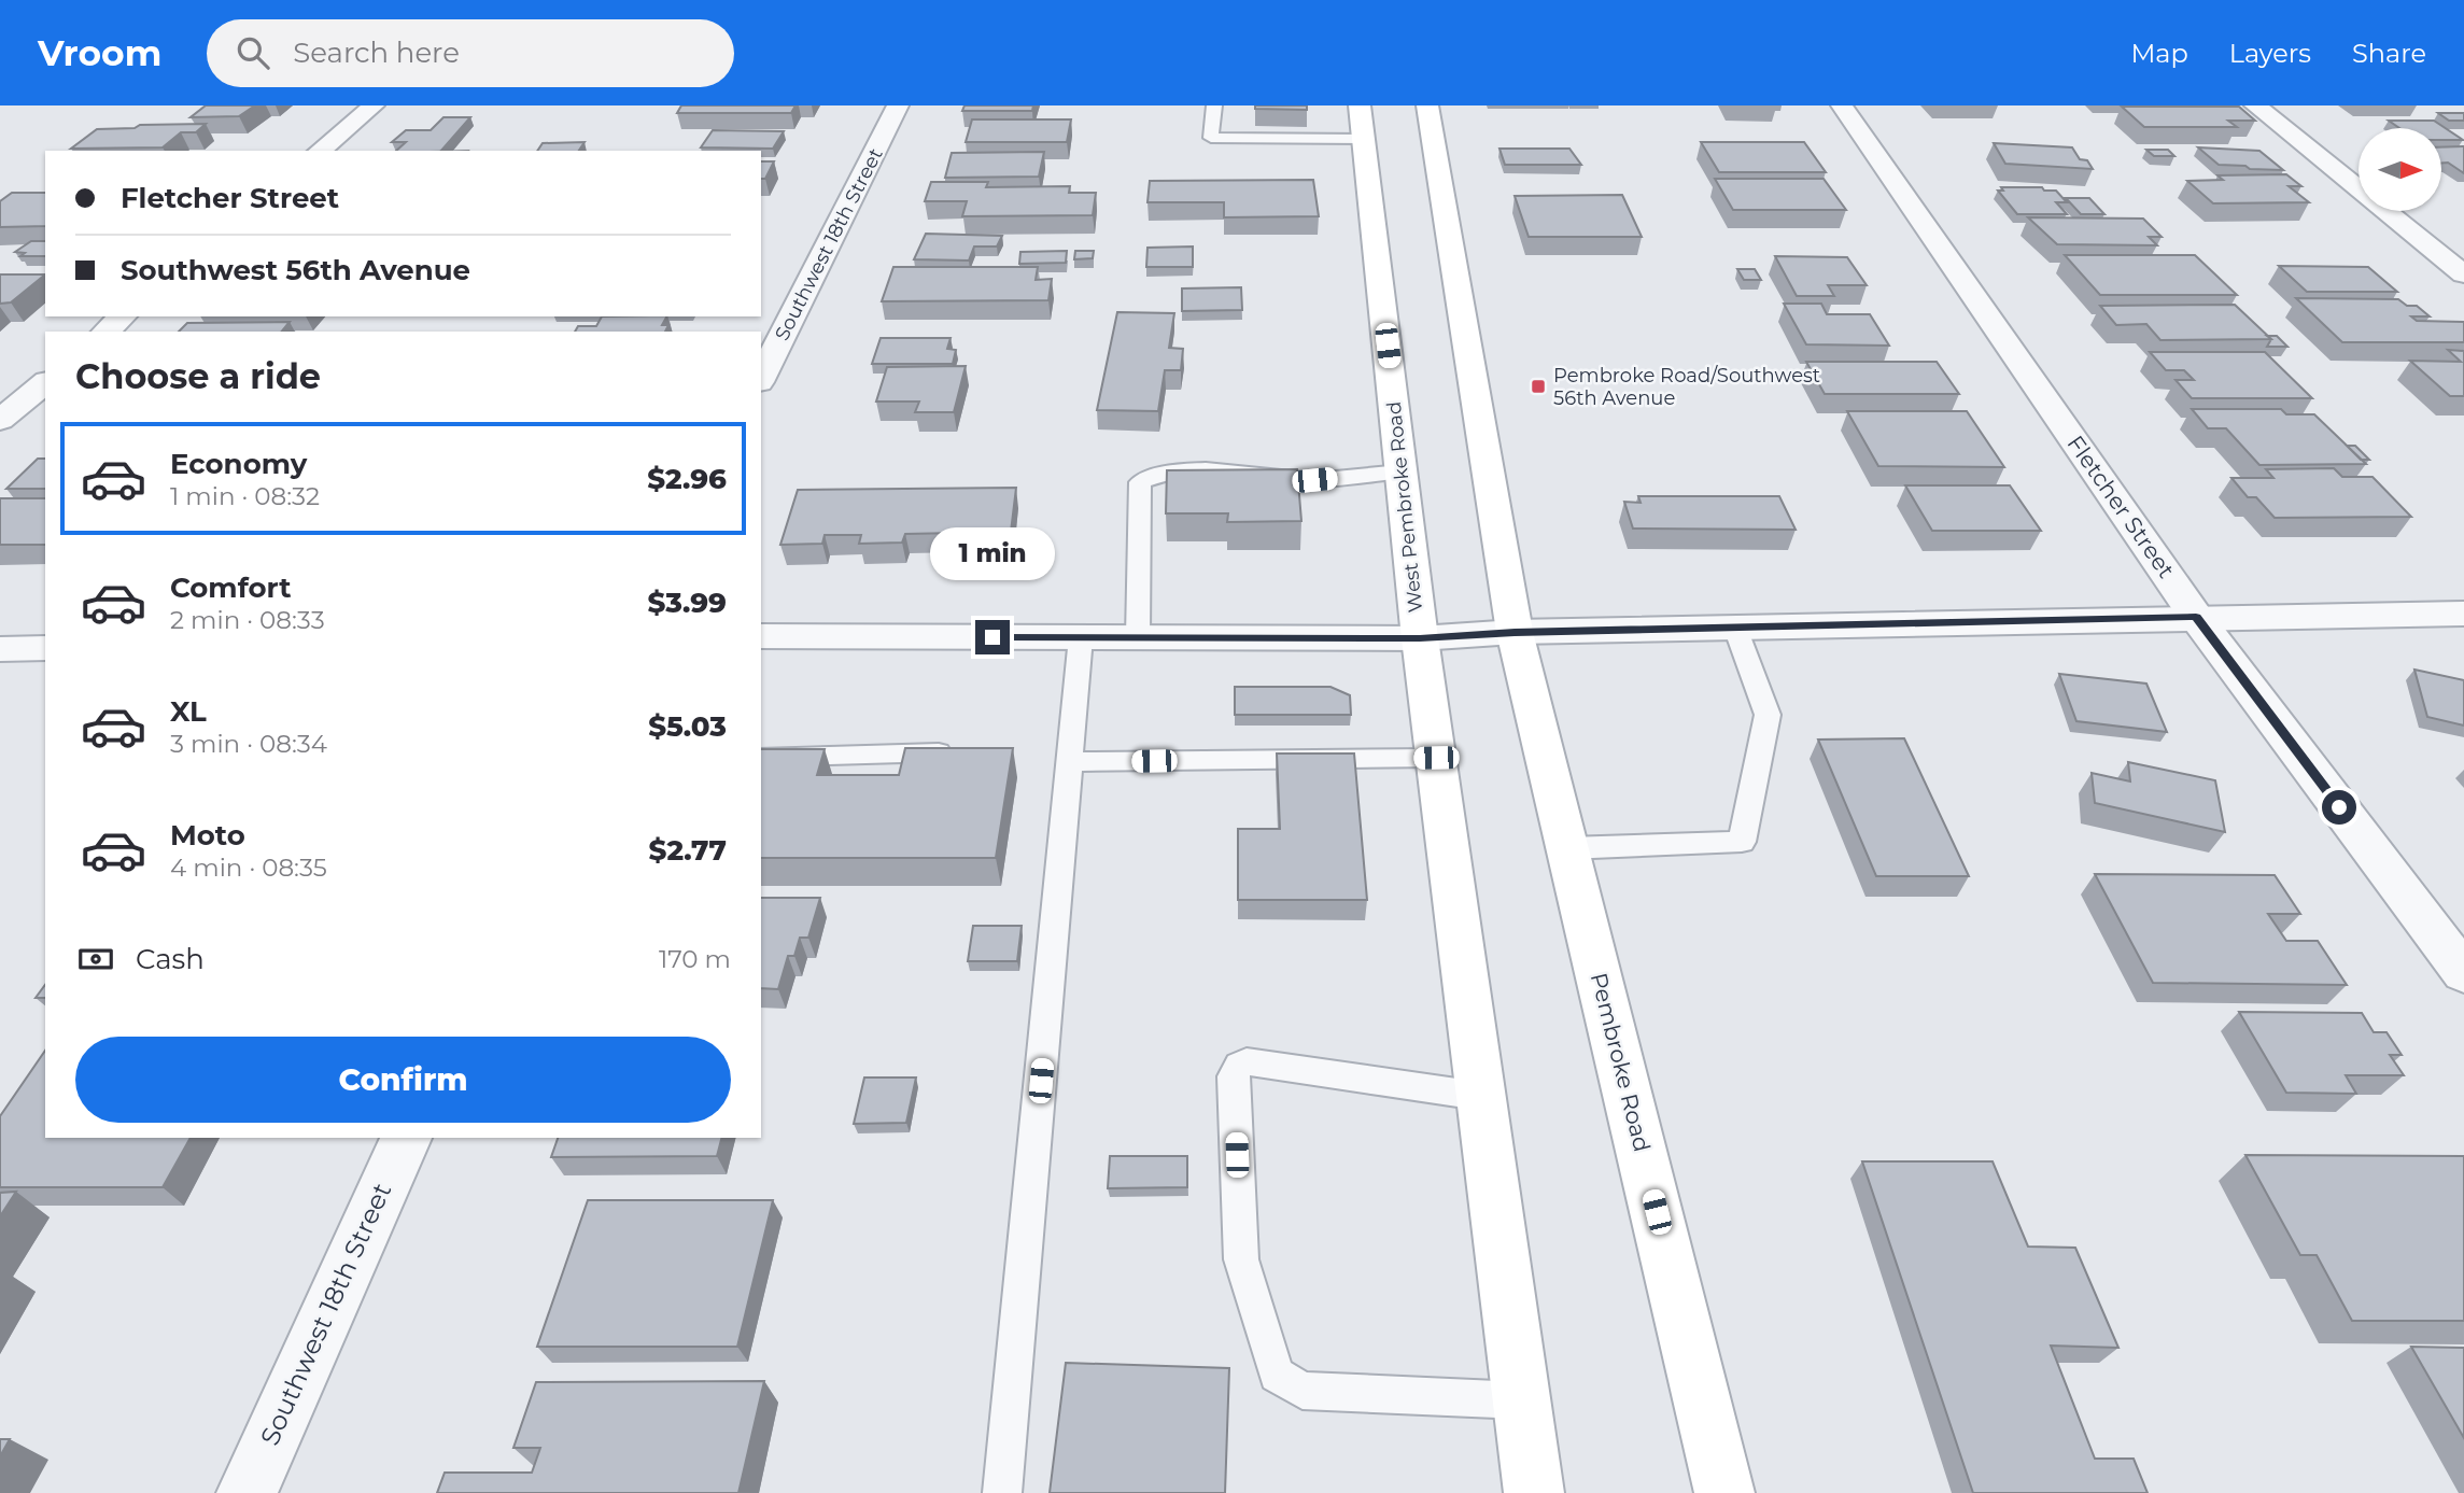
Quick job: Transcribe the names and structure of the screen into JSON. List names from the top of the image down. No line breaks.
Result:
{"streets":{"main road":["West Pembroke Road","Pembroke Road"],"street":["Southwest 18th Street","Fletcher Street"]},"places":{"transit":["Pembroke Road/Southwest 56th Avenue"]},"north":"right","page":{"header":"Vroom","search":"Search here","nav":["Map","Layers","Share"],"banner":["Fletcher Street","Southwest 56th Avenue"],"heading":"Choose a ride","list":[{"name":"Economy","note":"1 min · 08:32","value":"$2.96"},{"name":"Comfort","note":"2 min · 08:33","value":"$3.99"},{"name":"XL","note":"3 min · 08:34","value":"$5.03"},{"name":"Moto","note":"4 min · 08:35","value":"$2.77"}],"bubble":"1 min","pay":["Cash","170 m"],"buttons":"Confirm"}}
